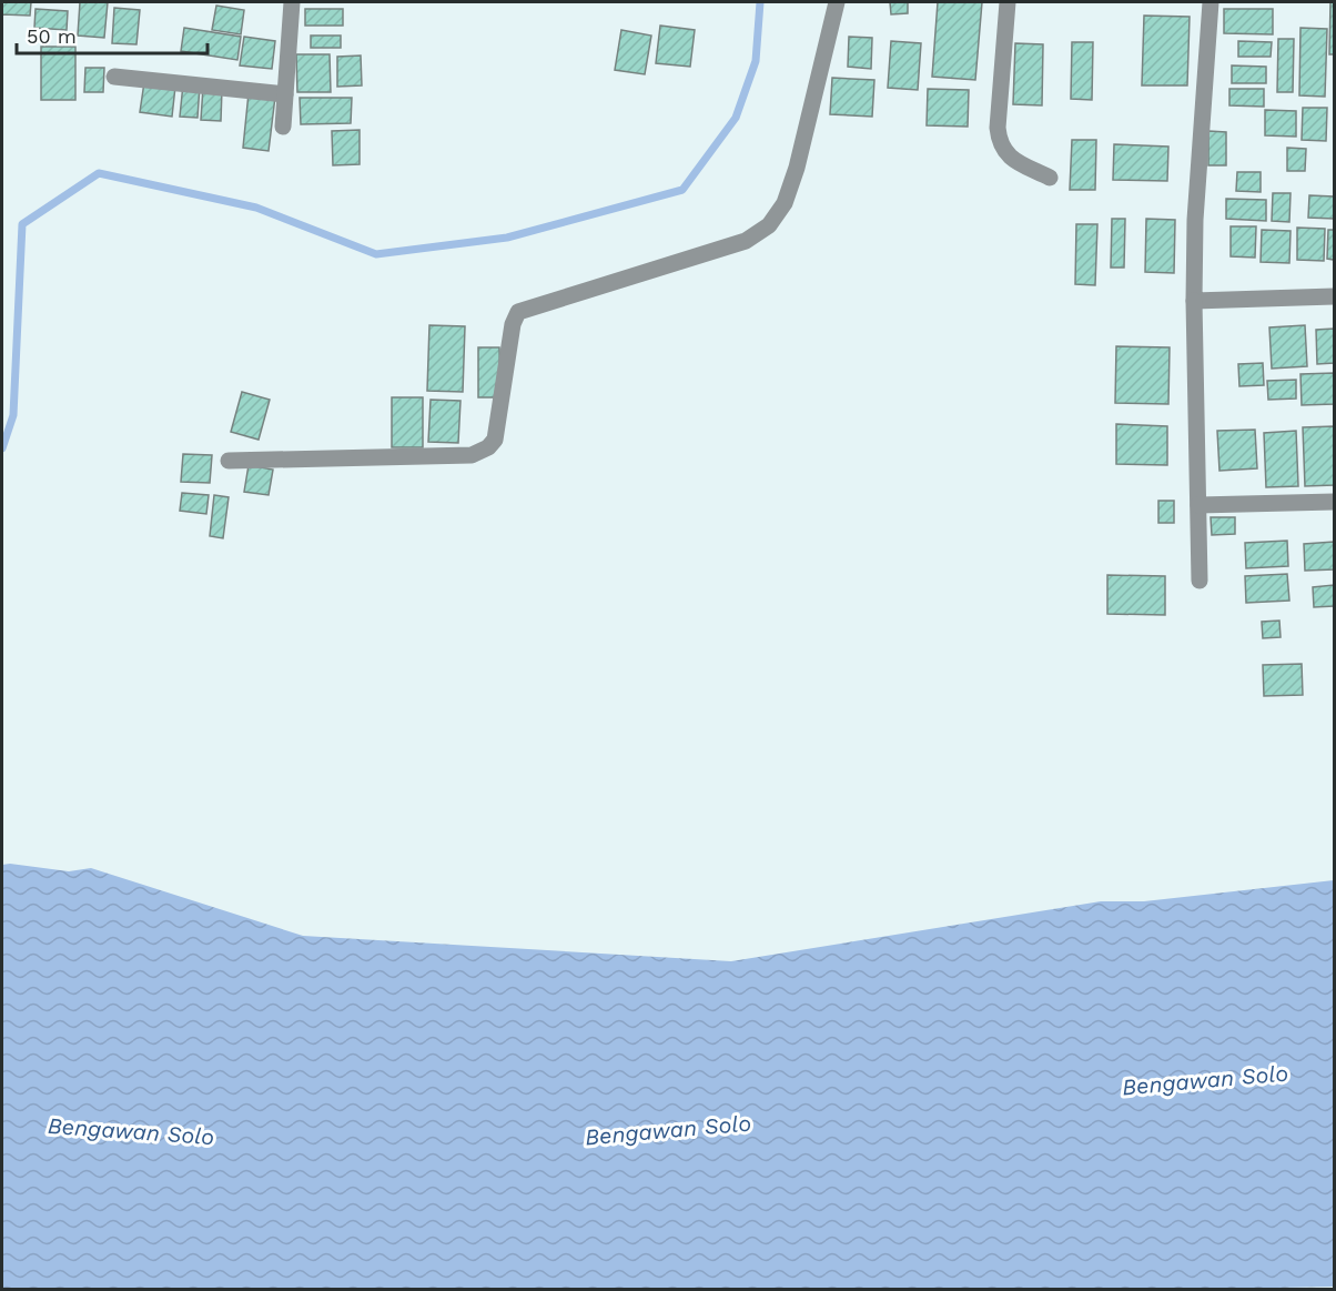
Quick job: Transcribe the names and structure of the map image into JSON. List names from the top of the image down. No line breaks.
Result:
{"water":["Bengawan Solo"],"scale_bar":"50 m"}
